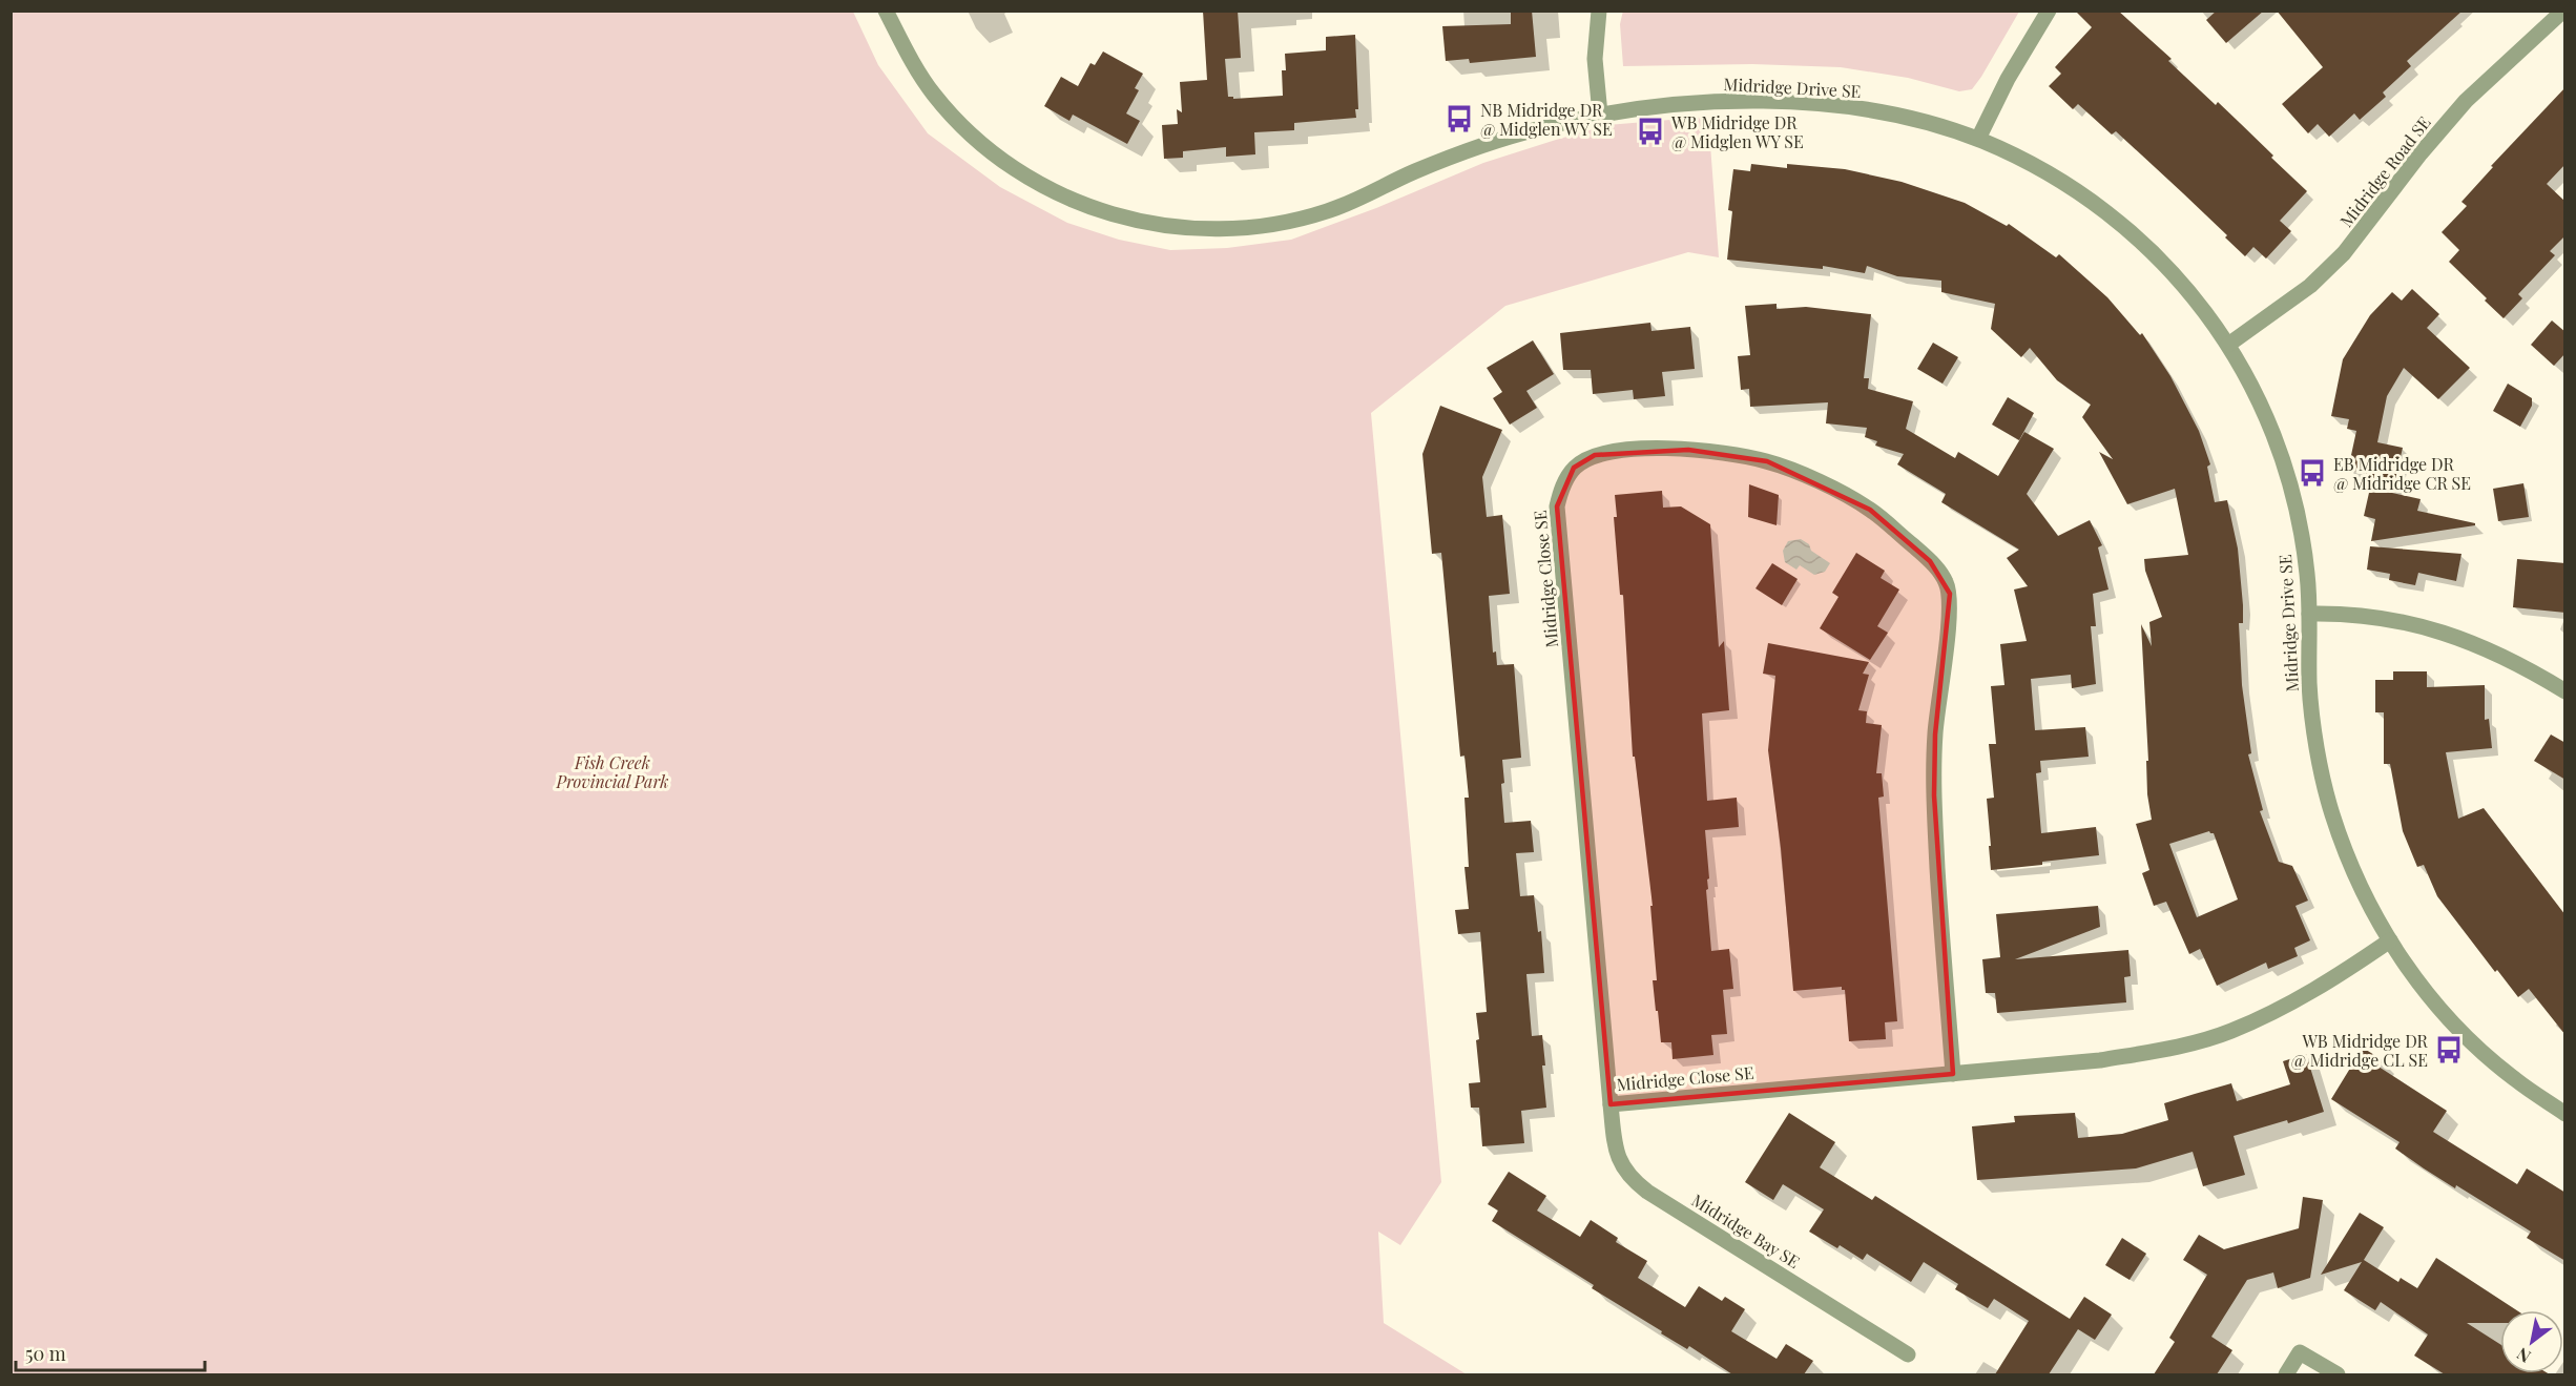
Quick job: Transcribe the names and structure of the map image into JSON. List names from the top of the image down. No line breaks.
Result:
{"streets":{"street":["Midridge Drive SE","Midridge Road SE","Midridge Close SE","Midridge Bay SE"]},"crossings":[["Midridge Drive SE","Midridge Road SE"],["Midridge Drive SE","Midridge Close SE"],["Midridge Close SE","Midridge Bay SE"]],"parks":["Fish Creek Provincial Park"],"places":{"bus stop":["NB Midridge DR @ Midglen WY SE","WB Midridge DR @ Midglen WY SE","EB Midridge DR @ Midridge CR SE","WB Midridge DR @ Midridge CL SE"]},"scale_bar":"50 m","north":"bottom left"}
